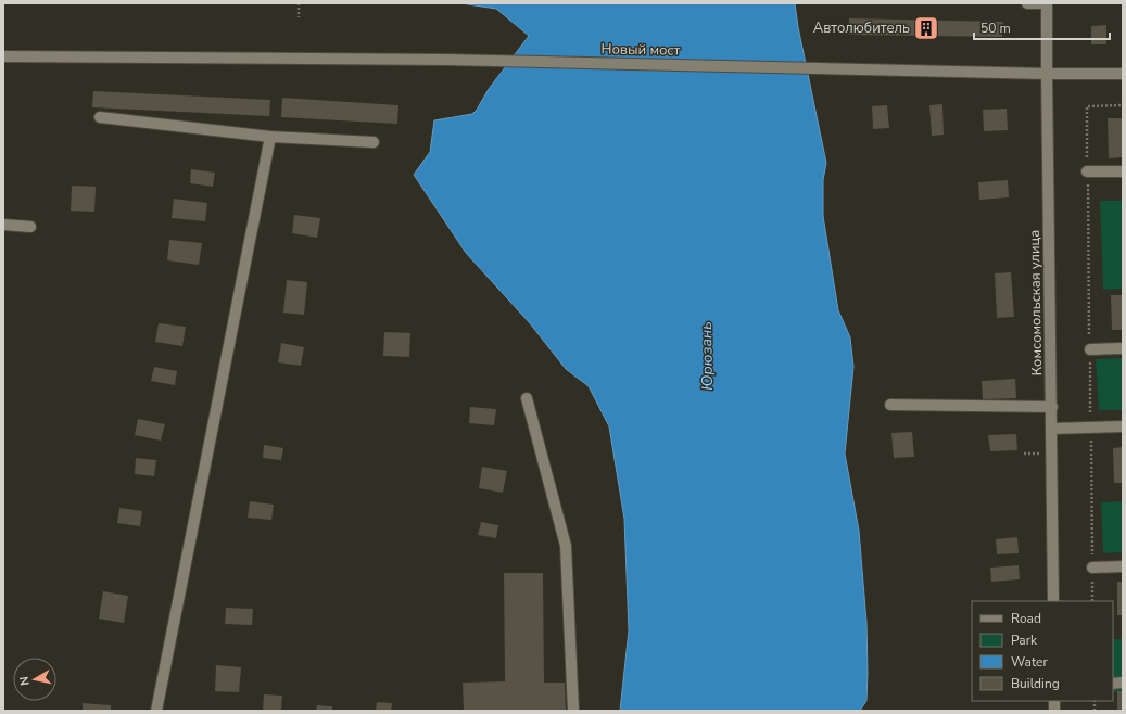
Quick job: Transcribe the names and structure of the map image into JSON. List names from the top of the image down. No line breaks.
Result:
{"streets":{"main road":["Новый мост","Комсомольская улица"]},"crossings":[["Новый мост","Комсомольская улица"]],"water":["Юрюзань"],"places":{"building":["Автолюбитель"]},"legend":["Road","Park","Water","Building"],"scale_bar":"50 m","north":"left"}
